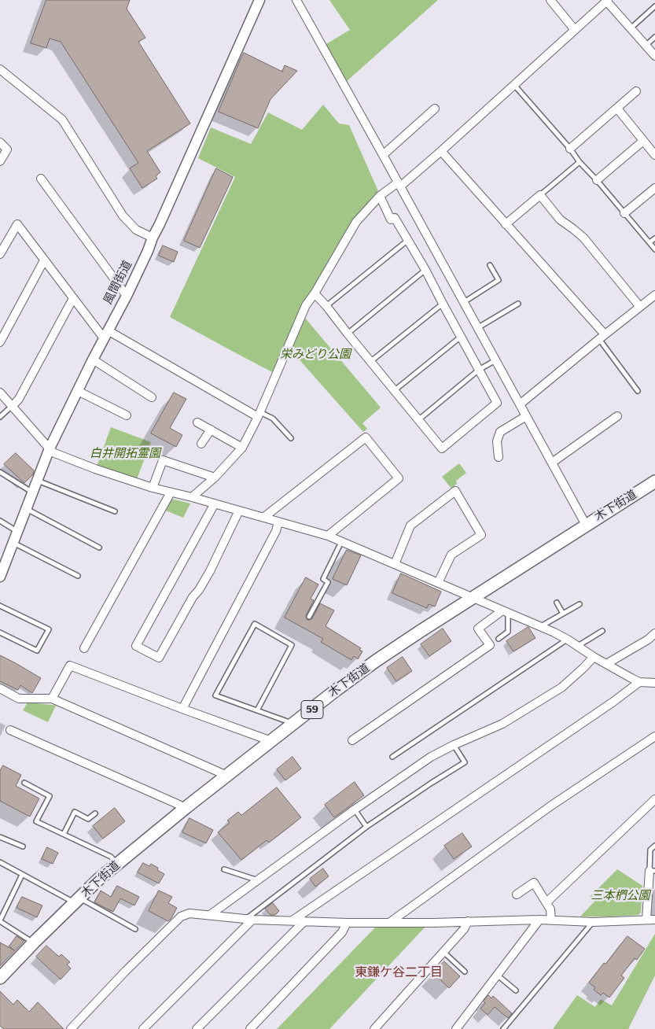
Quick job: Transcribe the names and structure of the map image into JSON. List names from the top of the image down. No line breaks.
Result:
{"streets":{"main road":["木下街道","59"],"street":["風間街道"]},"districts":["東鎌ケ谷二丁目"],"parks":["栄みどり公園","白井開拓霊園","三本椚公園"]}
